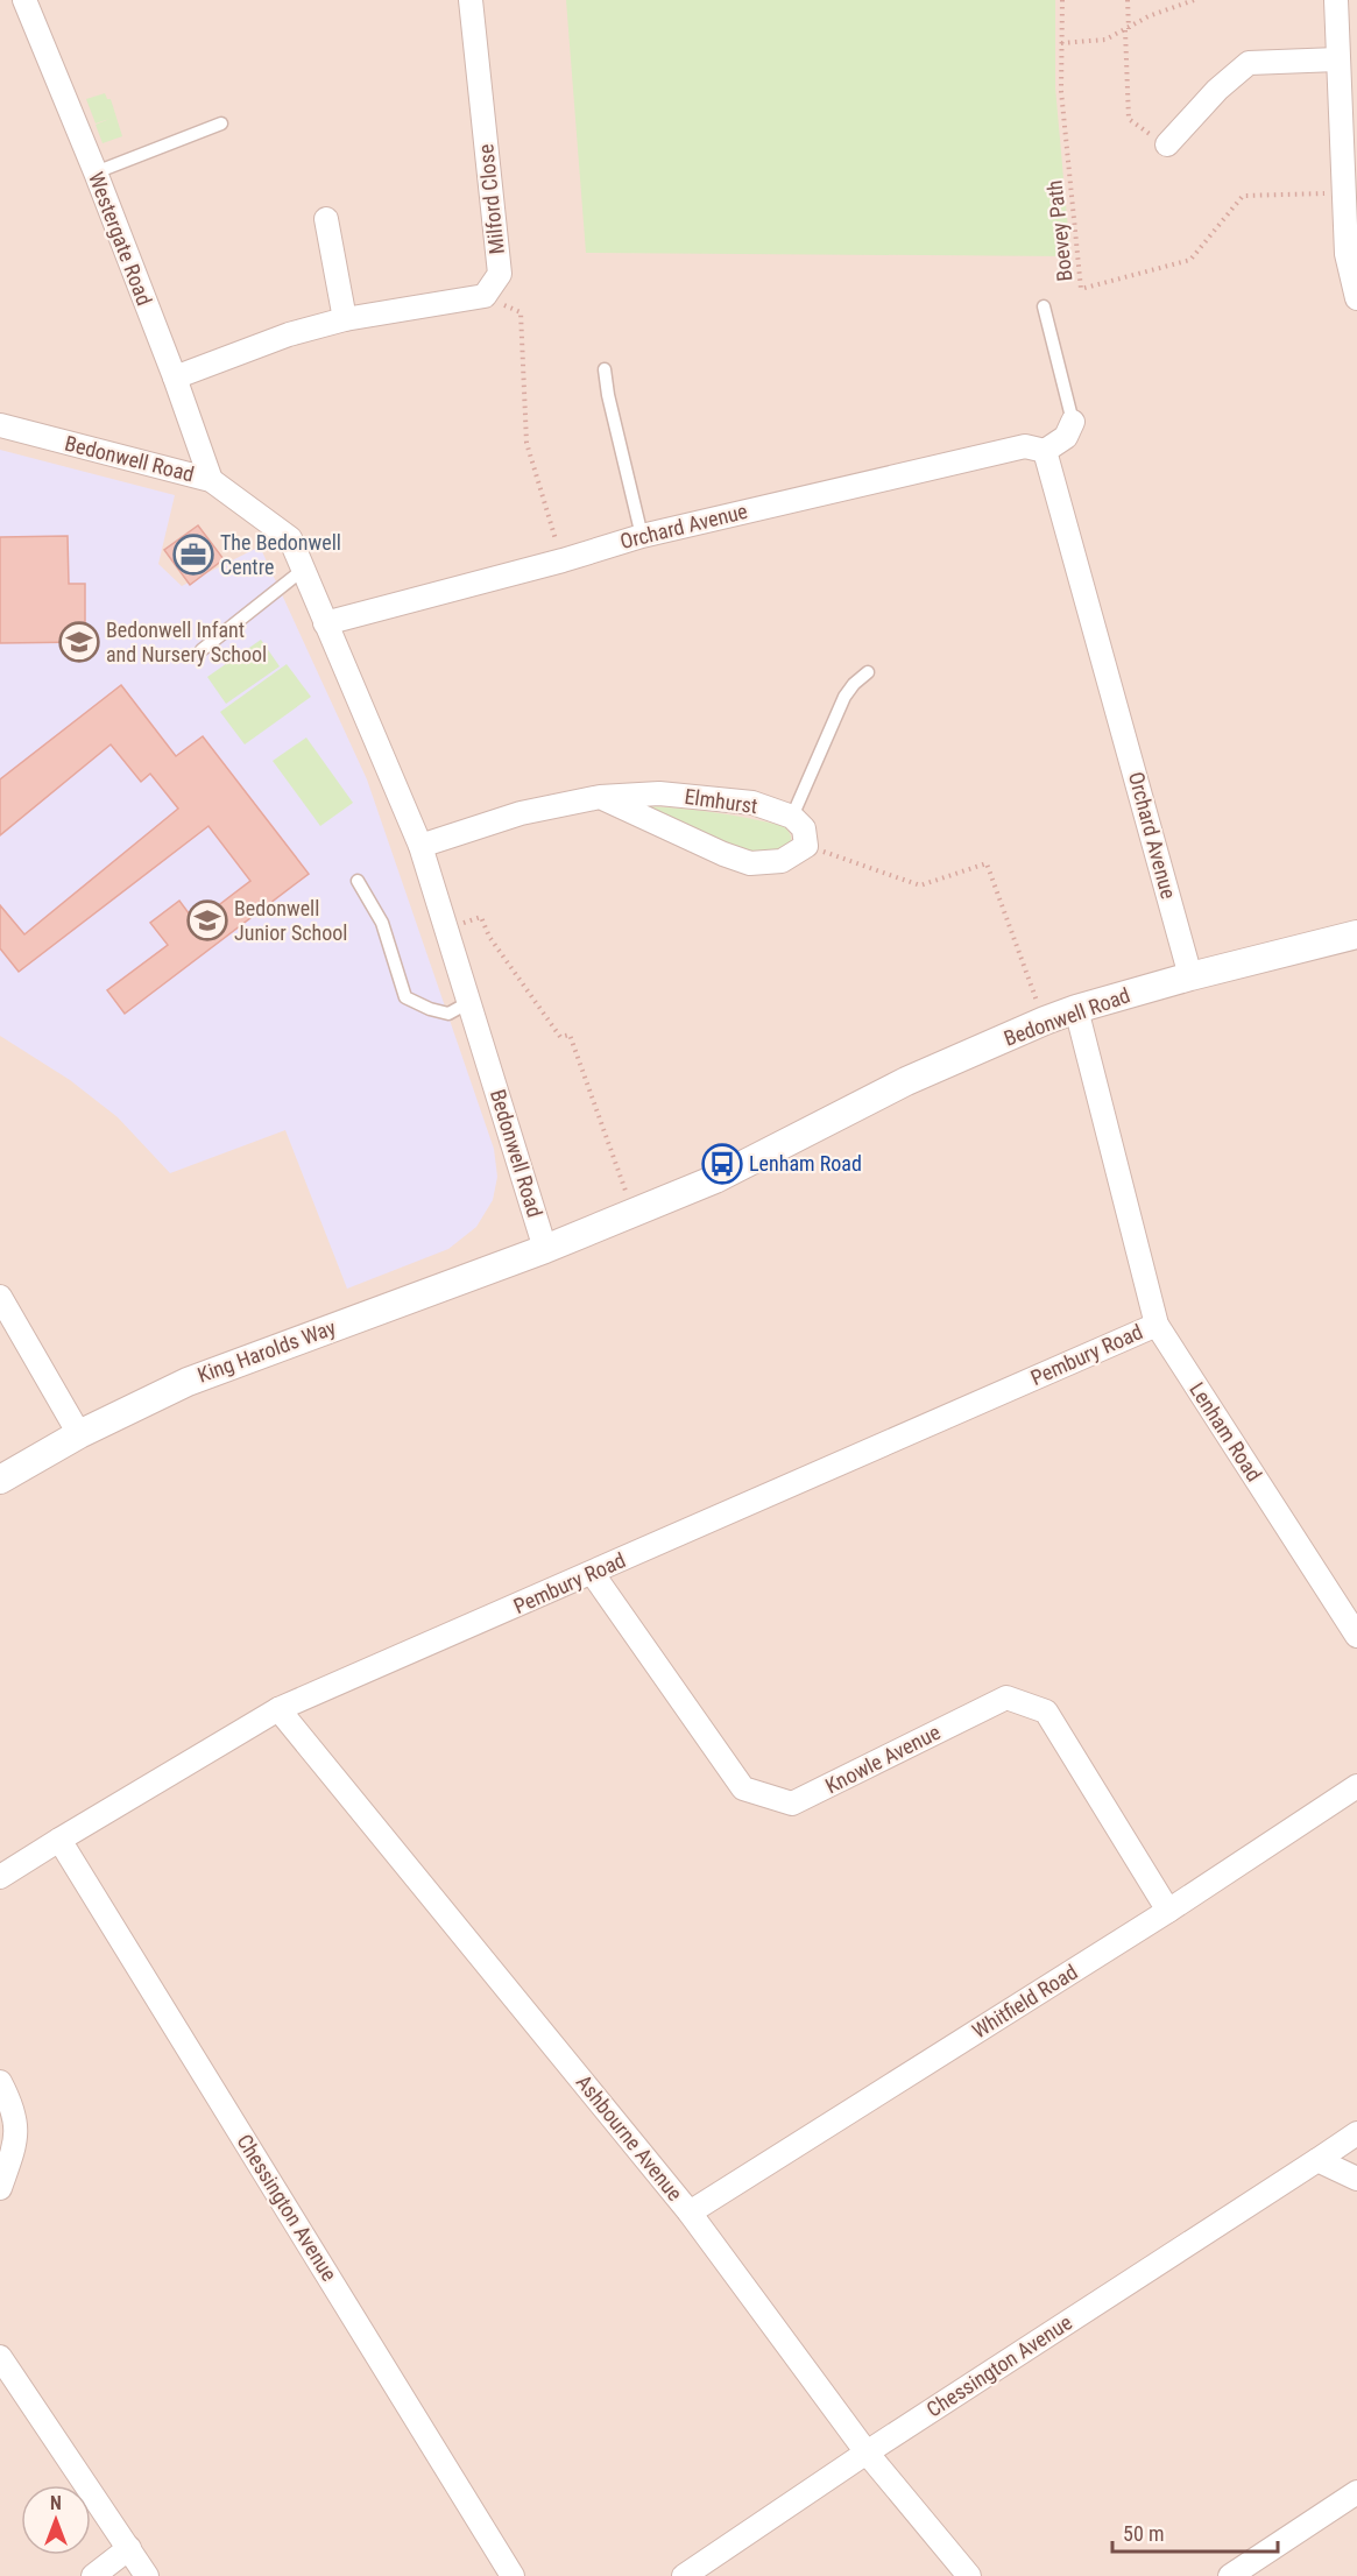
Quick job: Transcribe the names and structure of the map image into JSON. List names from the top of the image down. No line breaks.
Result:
{"streets":{"street":["Milford Close","Westergate Road","Bedonwell Road","Orchard Avenue","Elmhurst","King Harolds Way","Pembury Road","Lenham Road","Knowle Avenue","Whitfield Road","Ashbourne Avenue","Chessington Avenue"],"path":["Boevey Path"]},"crossings":[["Westergate Road","Bedonwell Road"],["Bedonwell Road","Orchard Avenue"],["Bedonwell Road","Elmhurst"],["Bedonwell Road","King Harolds Way"],["Bedonwell Road","Lenham Road"],["Pembury Road","Lenham Road"],["Pembury Road","Knowle Avenue"],["Pembury Road","Ashbourne Avenue"],["Pembury Road","Chessington Avenue"],["Knowle Avenue","Whitfield Road"],["Whitfield Road","Ashbourne Avenue"],["Ashbourne Avenue","Chessington Avenue"]],"places":{"office":["The Bedonwell Centre"],"school or university":["Bedonwell Infant and Nursery School","Bedonwell Junior School"],"bus stop":["Lenham Road"]},"scale_bar":"50 m","north":"top"}
